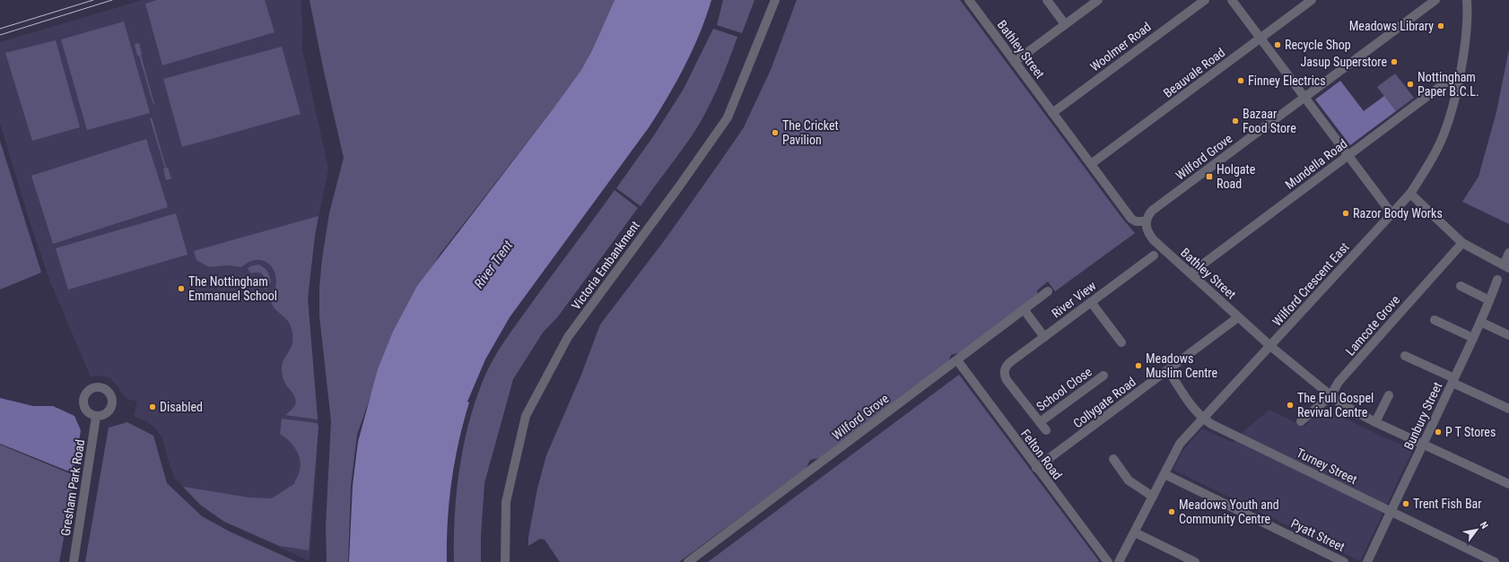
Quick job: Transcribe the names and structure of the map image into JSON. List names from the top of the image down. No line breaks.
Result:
{"streets":{"street":["Woolmer Road","Bathley Street","Beauvale Road","Wilford Grove","Mundella Road","Victoria Embankment","Wilford Crescent East","River View","Lamcote Grove","School Close","Collygate Road","Bunbury Street","Felton Road","Turney Street","Gresham Park Road","Pyatt Street"]},"crossings":[["Woolmer Road","Bathley Street"],["Bathley Street","Beauvale Road"],["Bathley Street","Wilford Grove"],["Bathley Street","Mundella Road"],["Bathley Street","Wilford Crescent East"],["Bathley Street","Lamcote Grove"],["Bathley Street","Collygate Road"],["Bathley Street","Bunbury Street"],["Wilford Grove","Felton Road"],["Mundella Road","Wilford Crescent East"],["Wilford Crescent East","Turney Street"],["Wilford Crescent East","Pyatt Street"],["River View","School Close"],["Collygate Road","Felton Road"],["Collygate Road","Turney Street"],["Bunbury Street","Turney Street"]],"water":["River Trent"],"places":{"other":["Meadows Library","Recycle Shop","Jasup Superstore","Finney Electrics","Nottingham Paper B.C.L.","Bazaar Food Store","The Cricket Pavilion","Razor Body Works","The Nottingham Emmanuel School","Meadows Muslim Centre","The Full Gospel Revival Centre","Disabled","P T Stores","Trent Fish Bar","Meadows Youth and Community Centre"],"transit":["Holgate Road"]},"north":"top right"}
